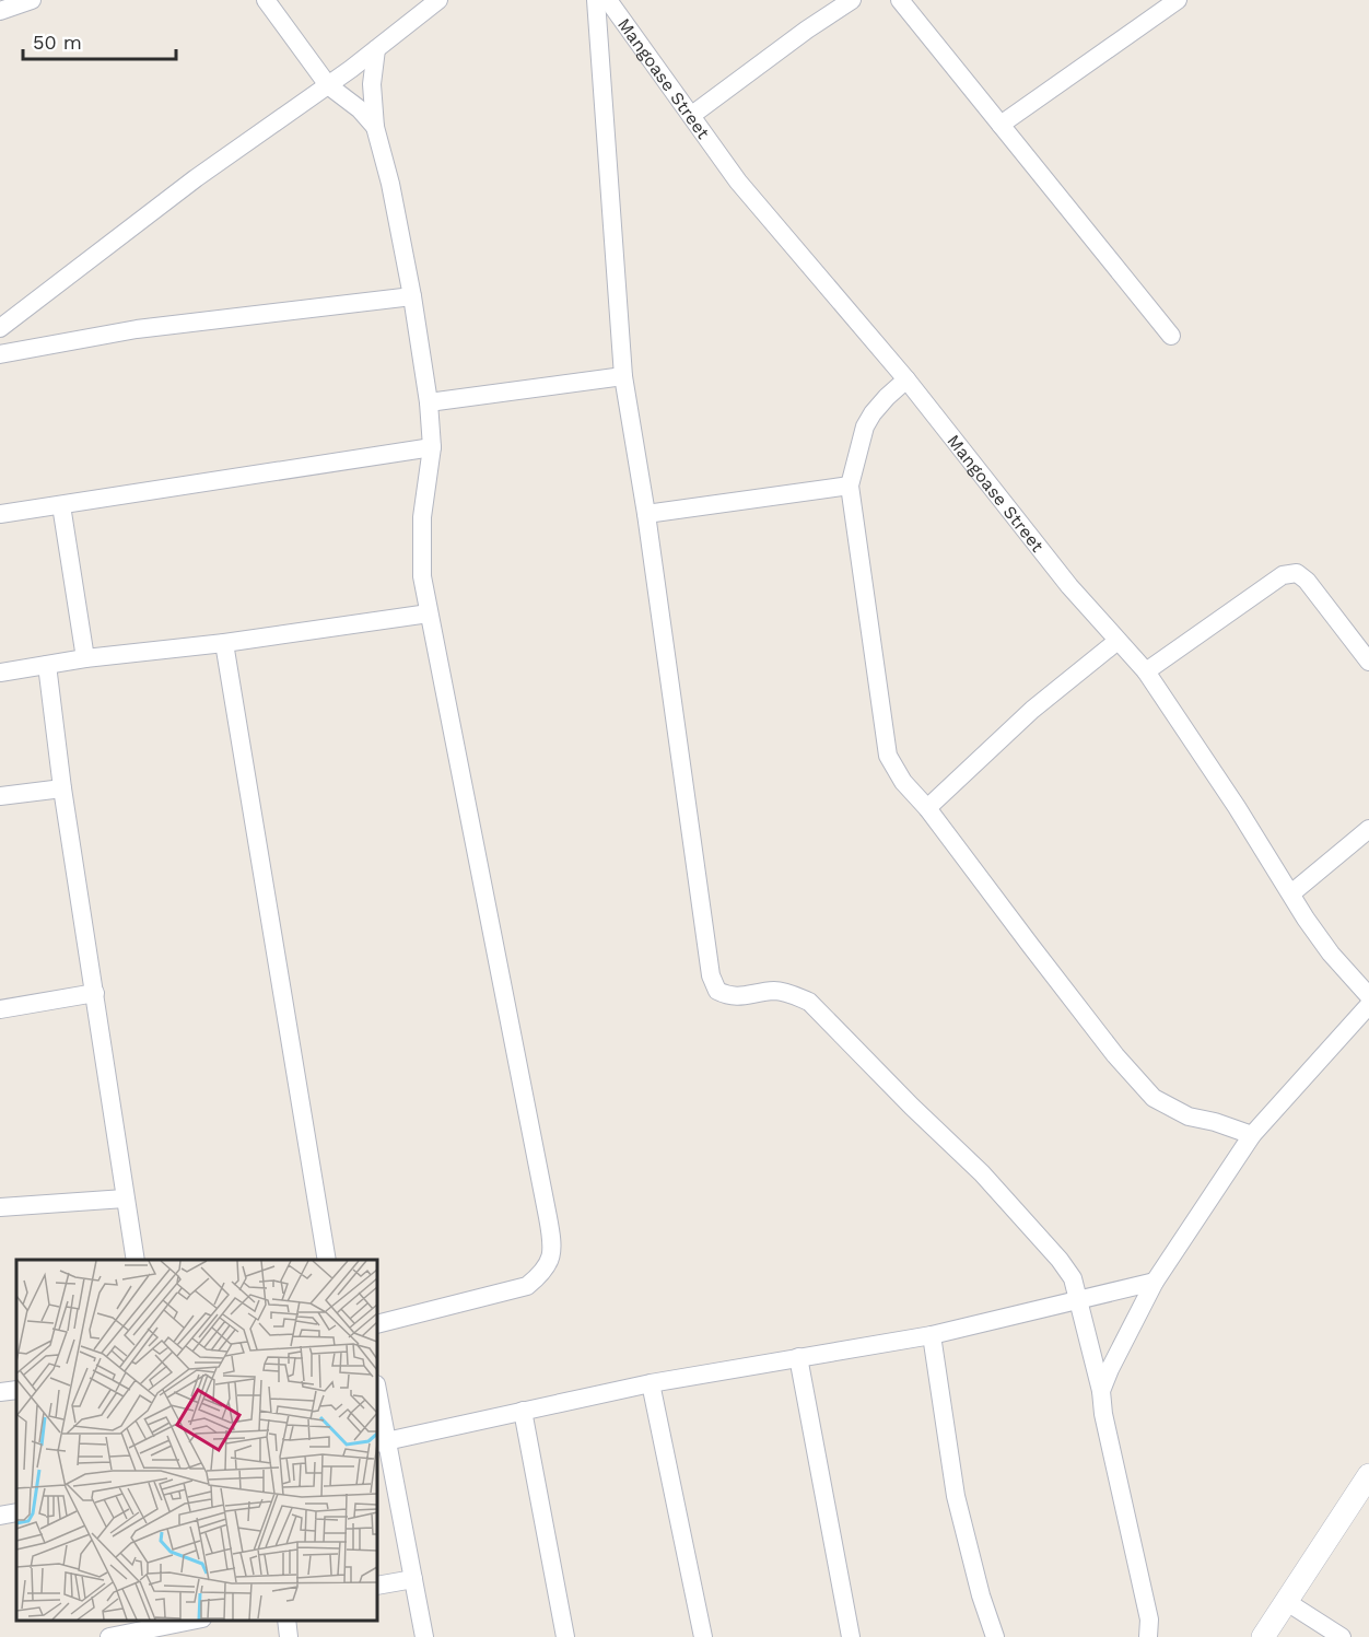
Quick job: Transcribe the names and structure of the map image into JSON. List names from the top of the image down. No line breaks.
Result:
{"streets":{"street":["Mangoase Street"]},"scale_bar":"50 m"}
